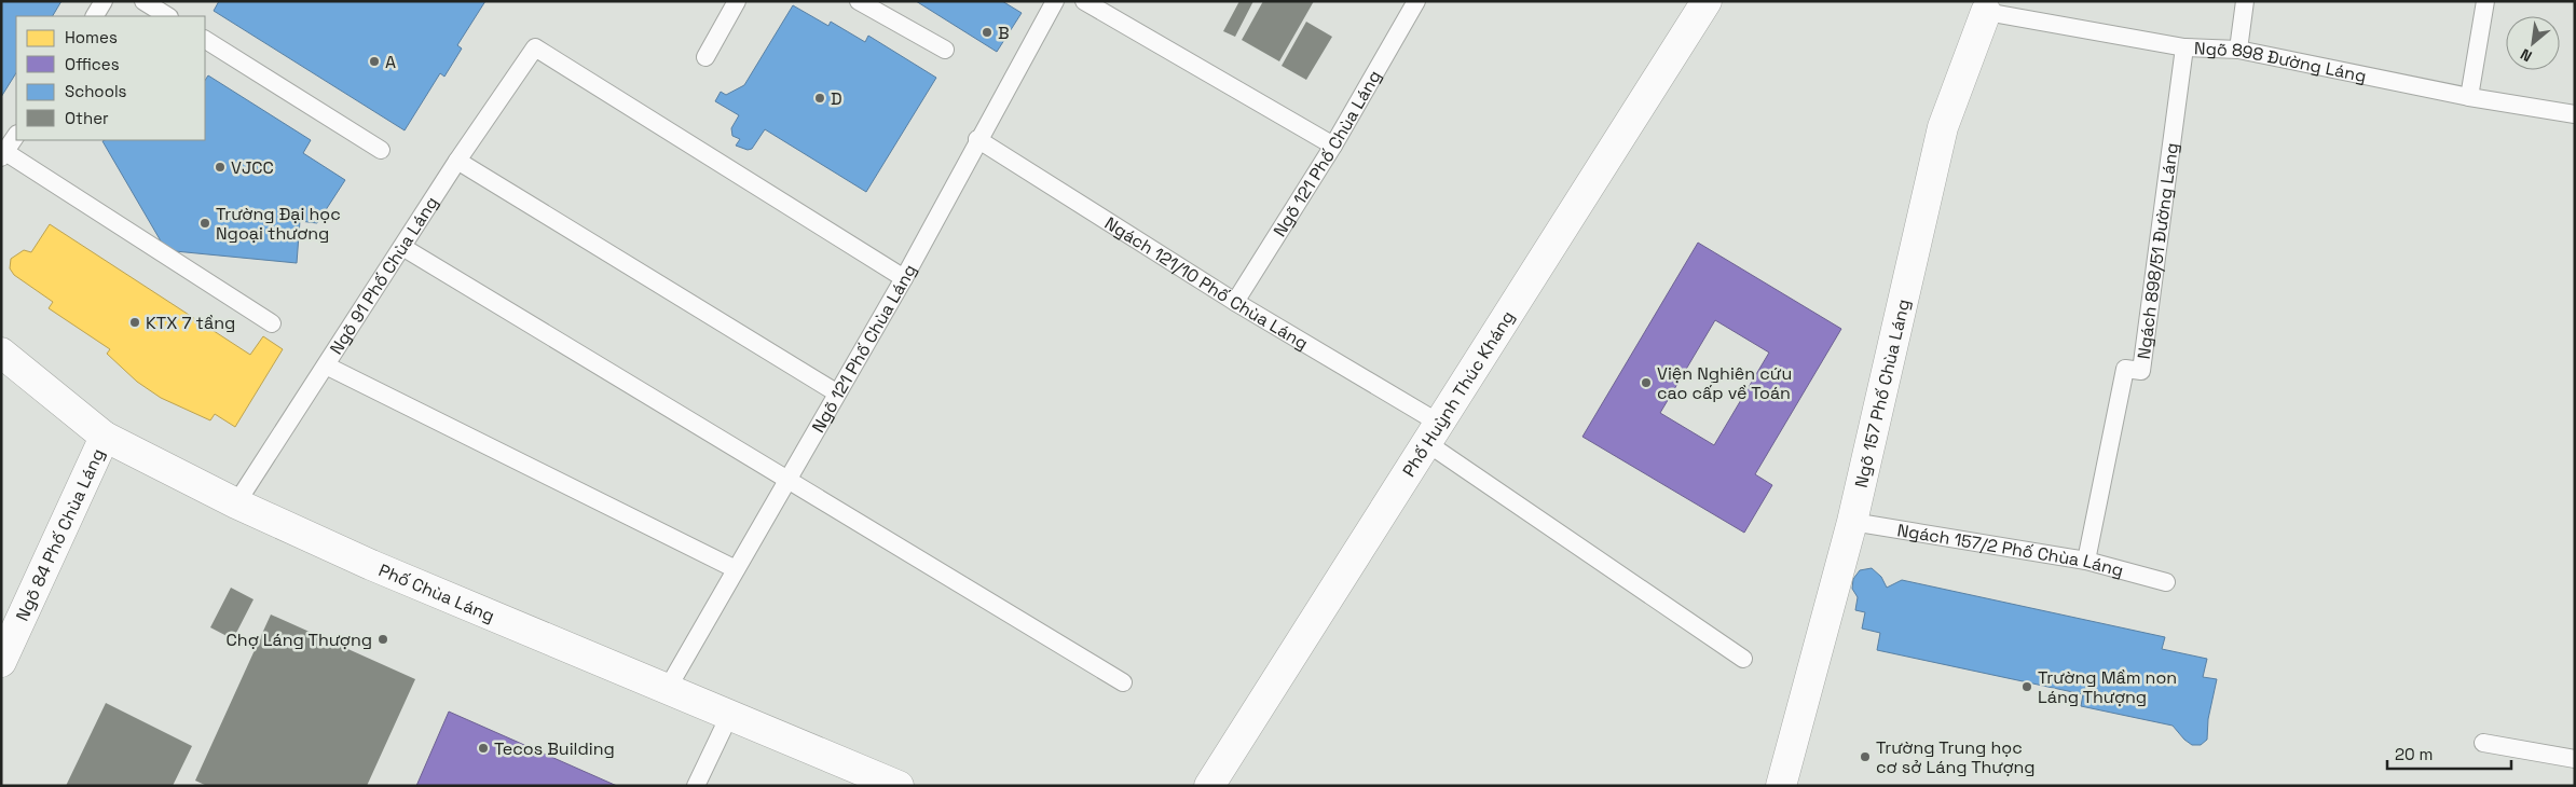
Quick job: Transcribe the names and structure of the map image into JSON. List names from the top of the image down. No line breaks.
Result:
{"streets":{"street":["Ngõ 157 Phố Chùa Láng","Phố Huỳnh Thúc Kháng","Ngõ 84 Phố Chùa Láng","Phố Chùa Láng"],"lane":["Ngõ 898 Đường Láng","Ngõ 121 Phố Chùa Láng","Ngách 898/51 Đường Láng","Ngõ 91 Phố Chùa Láng","Ngách 121/10 Phố Chùa Láng","Ngách 157/2 Phố Chùa Láng"]},"crossings":[["Ngõ 898 Đường Láng","Ngách 898/51 Đường Láng"],["Ngõ 898 Đường Láng","Ngõ 157 Phố Chùa Láng"],["Ngõ 121 Phố Chùa Láng","Ngõ 91 Phố Chùa Láng"],["Ngõ 121 Phố Chùa Láng","Ngách 121/10 Phố Chùa Láng"],["Ngõ 121 Phố Chùa Láng","Phố Chùa Láng"],["Ngách 898/51 Đường Láng","Ngách 157/2 Phố Chùa Láng"],["Ngõ 91 Phố Chùa Láng","Phố Chùa Láng"],["Ngách 121/10 Phố Chùa Láng","Phố Huỳnh Thúc Kháng"],["Ngõ 157 Phố Chùa Láng","Ngách 157/2 Phố Chùa Láng"],["Ngõ 84 Phố Chùa Láng","Phố Chùa Láng"]],"places":["B","A","D","VJCC","Trường Đại học Ngoại thương","KTX 7 tầng","Viện Nghiên cứu cao cấp về Toán","Chợ Láng Thượng","Trường Mầm non Láng Thượng","Tecos Building","Trường Trung học cơ sở Láng Thượng"],"legend":["Homes","Offices","Schools","Other"],"scale_bar":"20 m","north":"bottom left"}
